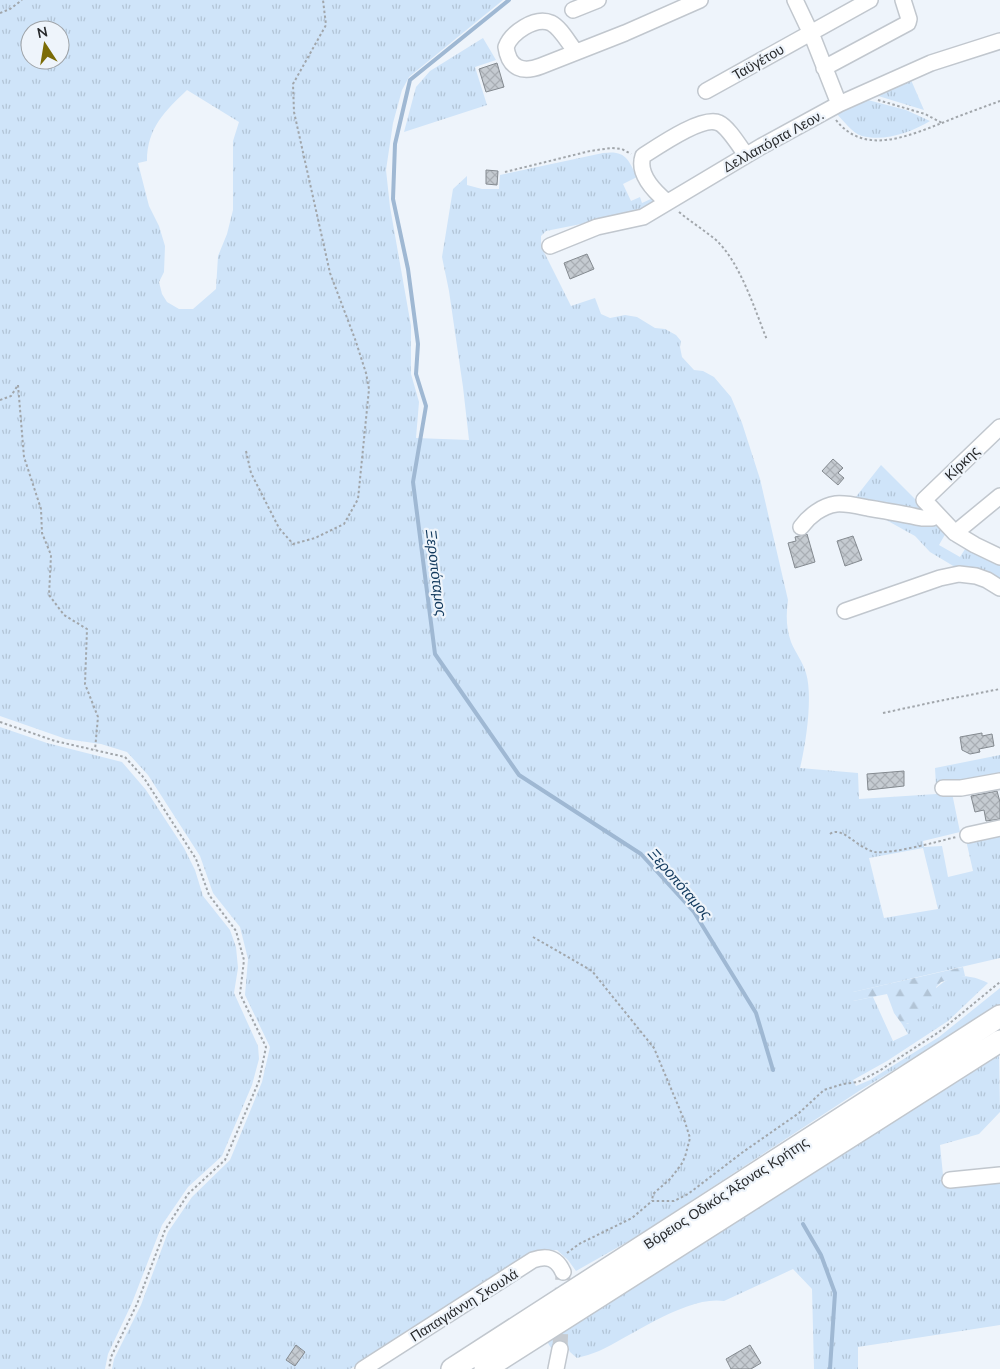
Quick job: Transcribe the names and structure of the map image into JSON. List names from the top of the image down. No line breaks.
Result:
{"streets":{"highway":["Βόρειος Οδικός Άξονας Κρήτης"],"street":["Ταϋγέτου","Δελλαπόρτα Λεον.","Κίρκης","Παπαγιάννη Σκουλά"]},"water":["Ξεροπόταμος"],"north":"top"}
